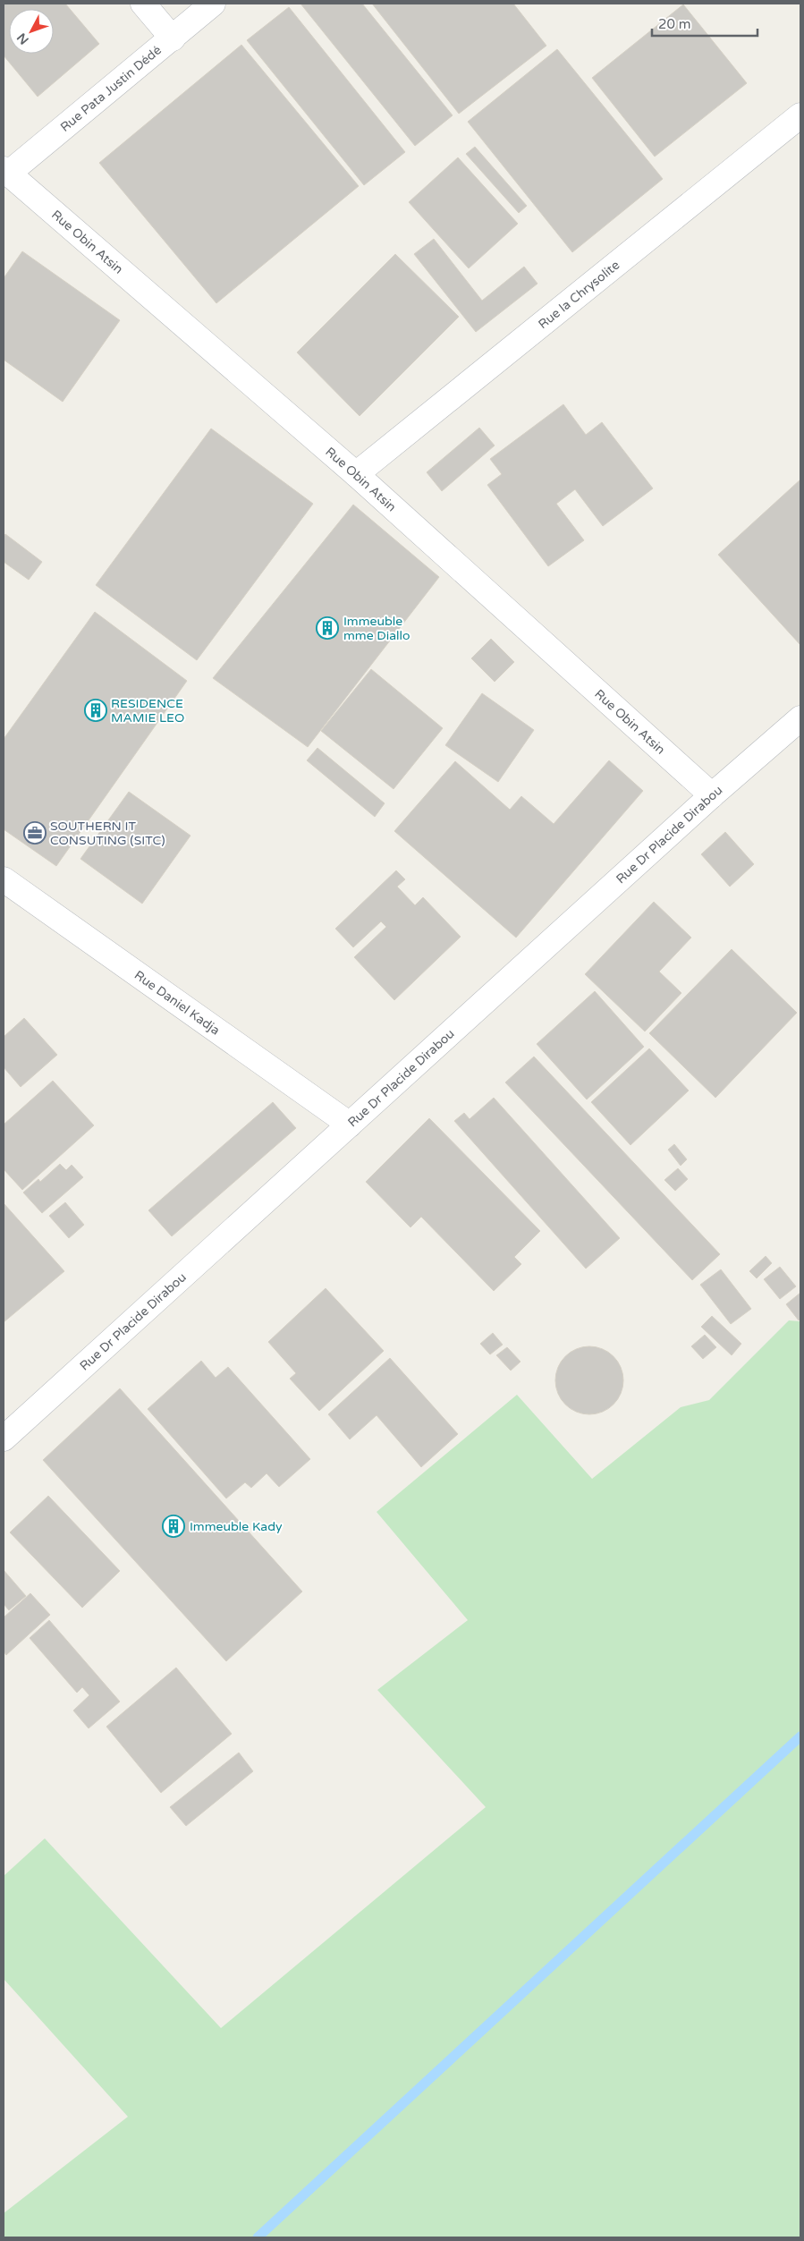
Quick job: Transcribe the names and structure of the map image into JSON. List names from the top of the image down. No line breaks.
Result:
{"streets":{"street":["Rue Pata Justin Dédé","Rue Obin Atsin","Rue la Chrysolite","Rue Dr Placide Dirabou","Rue Daniel Kadja"]},"crossings":[["Rue Pata Justin Dédé","Rue Obin Atsin"],["Rue Obin Atsin","Rue la Chrysolite"],["Rue Obin Atsin","Rue Dr Placide Dirabou"],["Rue Dr Placide Dirabou","Rue Daniel Kadja"]],"places":{"building":["Immeuble mme Diallo","RESIDENCE MAMIE LEO","Immeuble Kady"],"office":["SOUTHERN IT CONSUTING (SITC)"]},"scale_bar":"20 m","north":"bottom left"}
